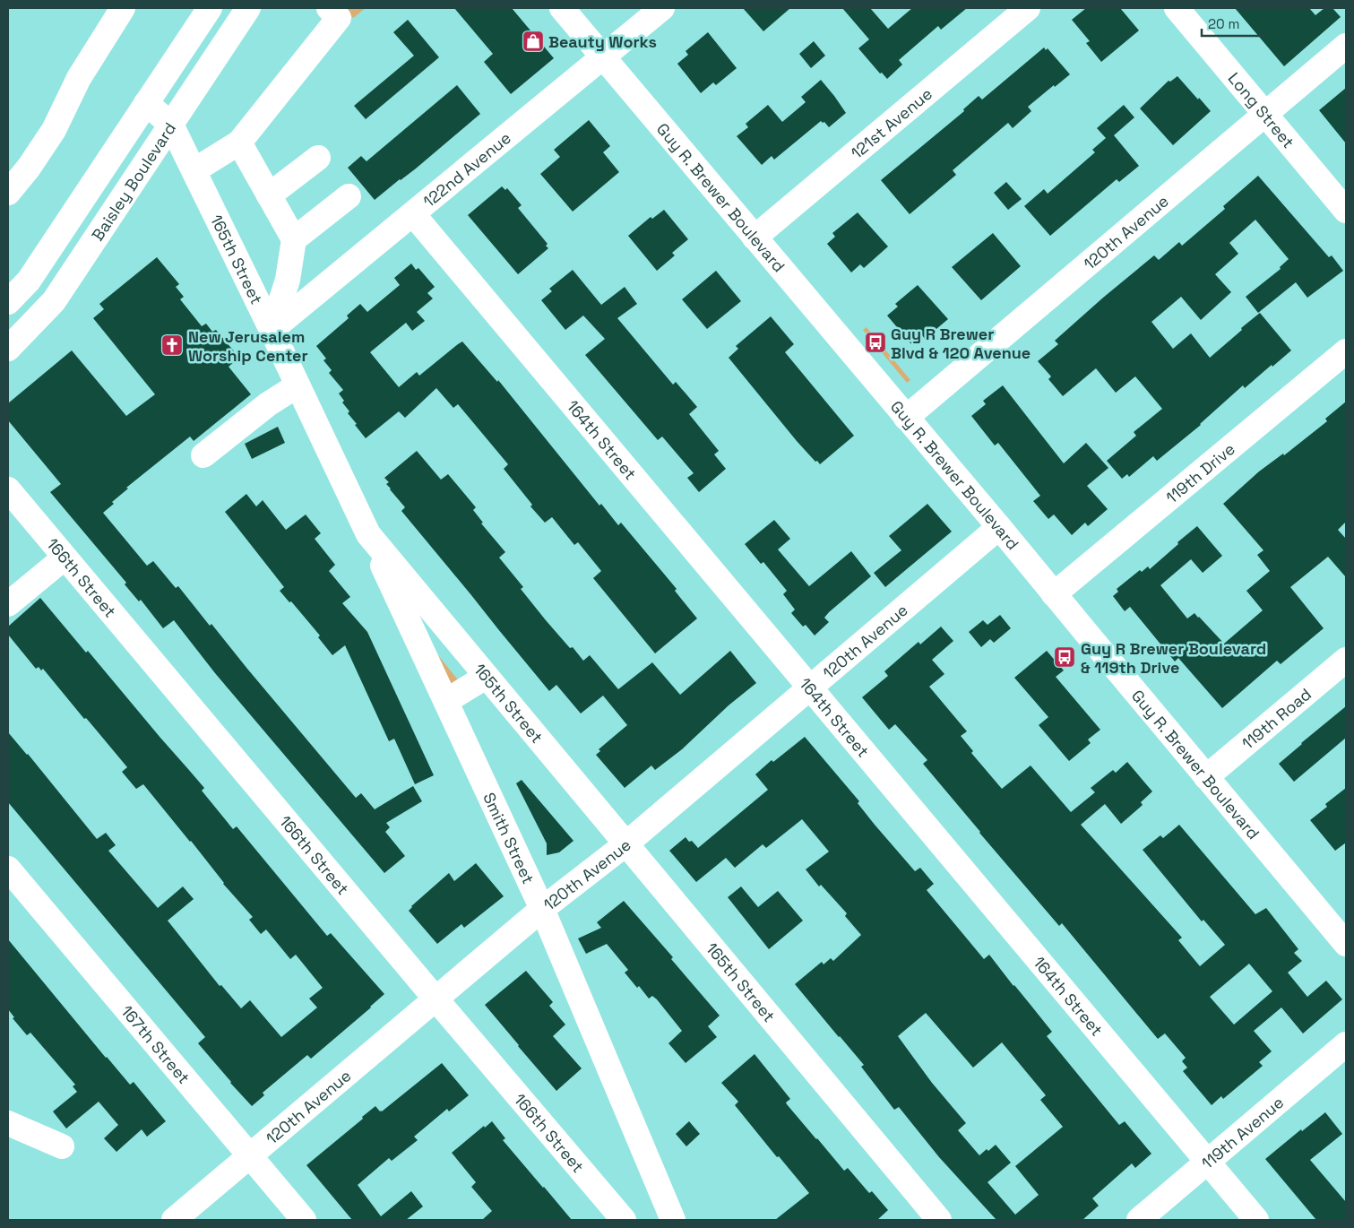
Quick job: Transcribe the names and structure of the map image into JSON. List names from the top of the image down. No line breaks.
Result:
{"streets":{"street":["Long Street","121st Avenue","122nd Avenue","Baisley Boulevard","Guy R. Brewer Boulevard","120th Avenue","165th Street","164th Street","119th Drive","166th Street","119th Road","Smith Street","167th Street","119th Avenue"]},"crossings":[["Long Street","120th Avenue"],["121st Avenue","Guy R. Brewer Boulevard"],["122nd Avenue","Guy R. Brewer Boulevard"],["122nd Avenue","165th Street"],["122nd Avenue","164th Street"],["Baisley Boulevard","165th Street"],["Guy R. Brewer Boulevard","120th Avenue"],["Guy R. Brewer Boulevard","119th Drive"],["Guy R. Brewer Boulevard","119th Road"],["120th Avenue","165th Street"],["120th Avenue","164th Street"],["120th Avenue","166th Street"],["120th Avenue","Smith Street"],["120th Avenue","167th Street"],["165th Street","Smith Street"],["164th Street","119th Avenue"]],"places":{"shop":["Beauty Works"],"bus stop":["Guy R Brewer Blvd & 120 Avenue","Guy R Brewer Boulevard & 119th Drive"],"church":["New Jerusalem Worship Center"]},"scale_bar":"20 m"}
